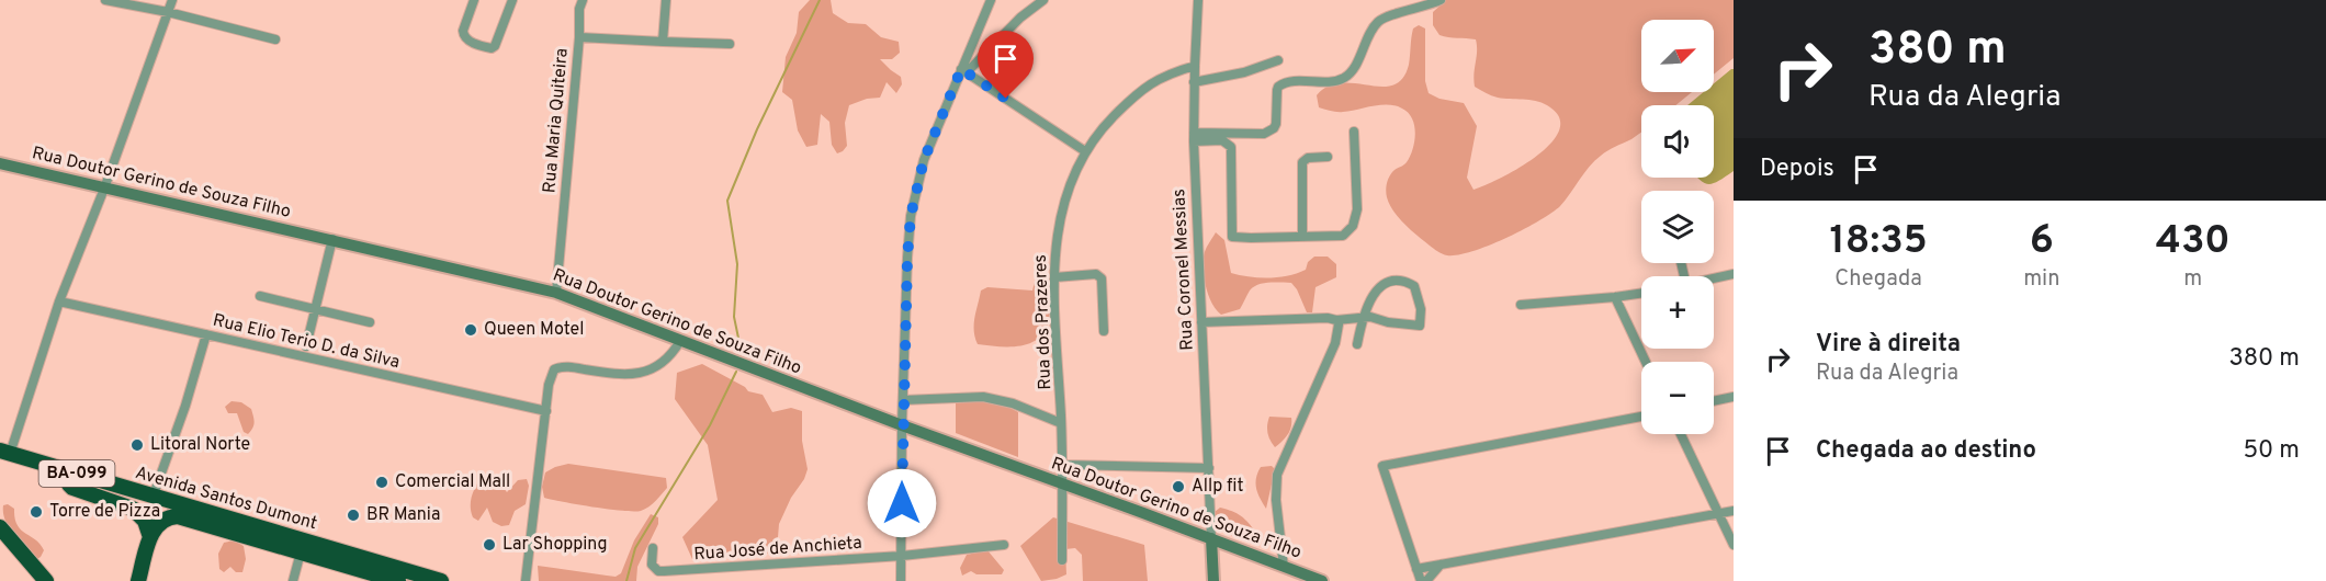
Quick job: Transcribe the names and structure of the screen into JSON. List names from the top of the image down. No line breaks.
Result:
{"streets":{"highway":["BA-099","Avenida Santos Dumont"],"main road":["Rua Doutor Gerino de Souza Filho"],"street":["Rua Maria Quiteira","Rua Coronel Messias","Rua dos Prazeres","Rua Elio Terio D. da Silva","Rua José de Anchieta"]},"crossings":[["Rua Maria Quiteira","Rua Doutor Gerino de Souza Filho"],["Rua Doutor Gerino de Souza Filho","Rua Coronel Messias"],["Rua Doutor Gerino de Souza Filho","Rua dos Prazeres"],["Rua Coronel Messias","Rua dos Prazeres"]],"places":["Queen Motel","Litoral Norte","Comercial Mall","Allp fit","Torre de Pizza","BR Mania","Lar Shopping"],"north":"top right","page":{"turn":["380 m","Rua da Alegria"],"map_buttons":["+","−"],"then":"Depois","eta":["18:35","Chegada","6","min","430","m"],"list":[{"name":"Vire à direita","note":"Rua da Alegria","value":"380 m"},{"name":"Chegada ao destino","value":"50 m"}]}}
